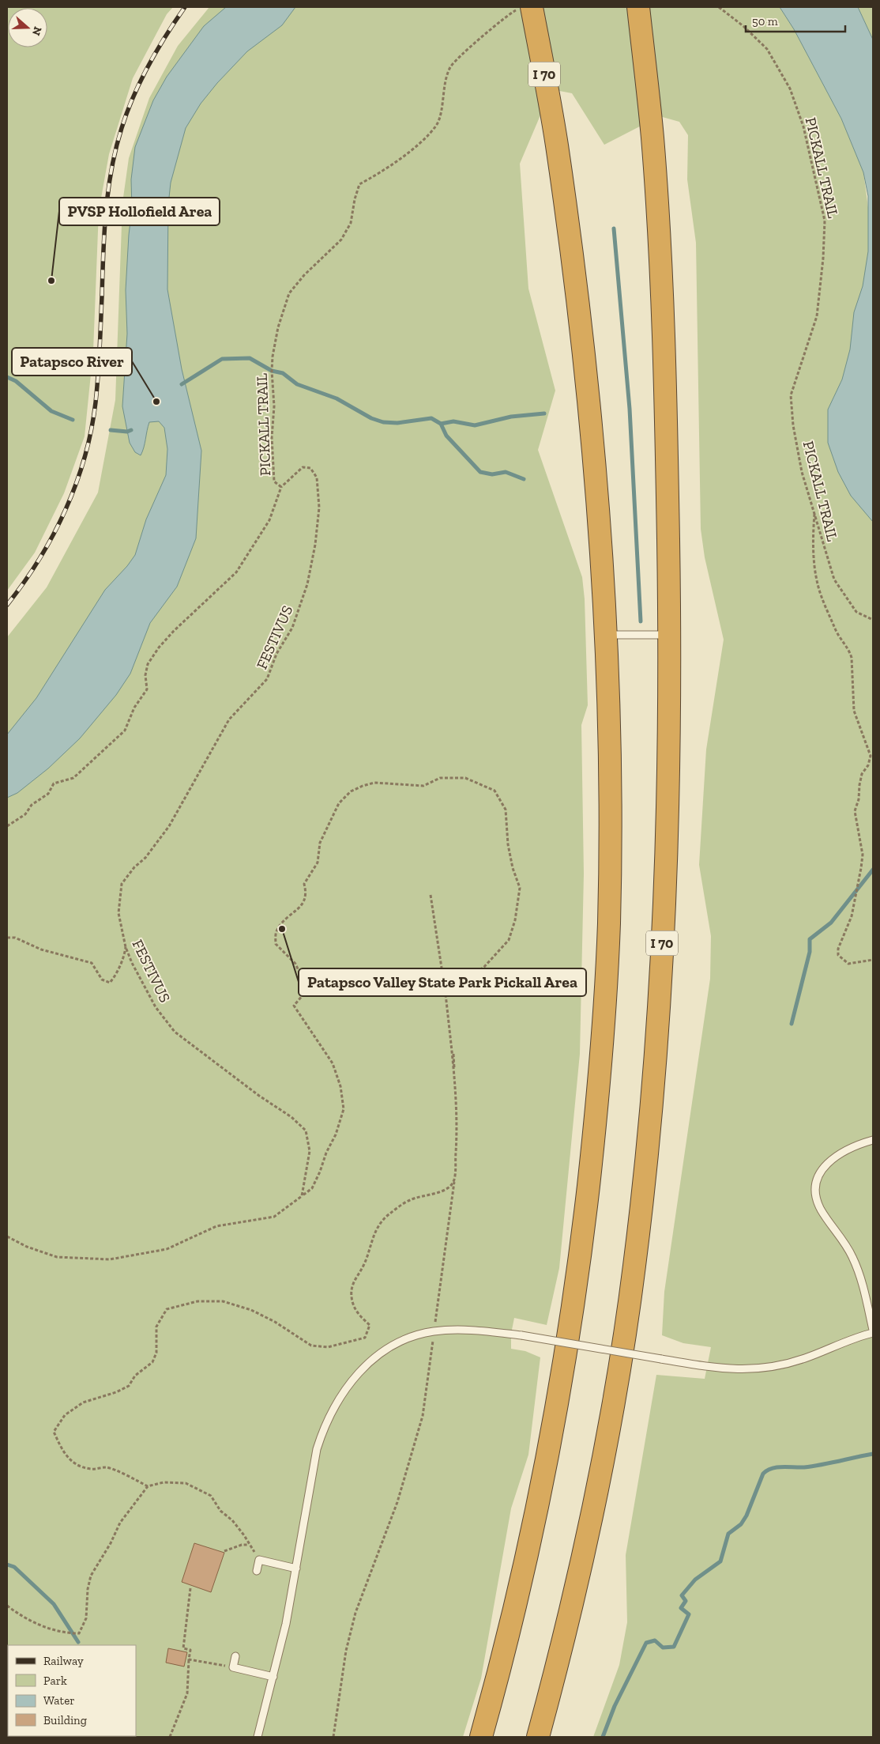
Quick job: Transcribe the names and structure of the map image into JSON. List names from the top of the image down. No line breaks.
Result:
{"streets":{"highway":["I 70"],"path":["PICKALL TRAIL","FESTIVUS"]},"crossings":[["I 70","PICKALL TRAIL"],["PICKALL TRAIL","FESTIVUS"]],"places":["PVSP Hollofield Area","Patapsco River","Patapsco Valley State Park Pickall Area"],"legend":["Railway","Park","Water","Building"],"scale_bar":"50 m","north":"right"}
